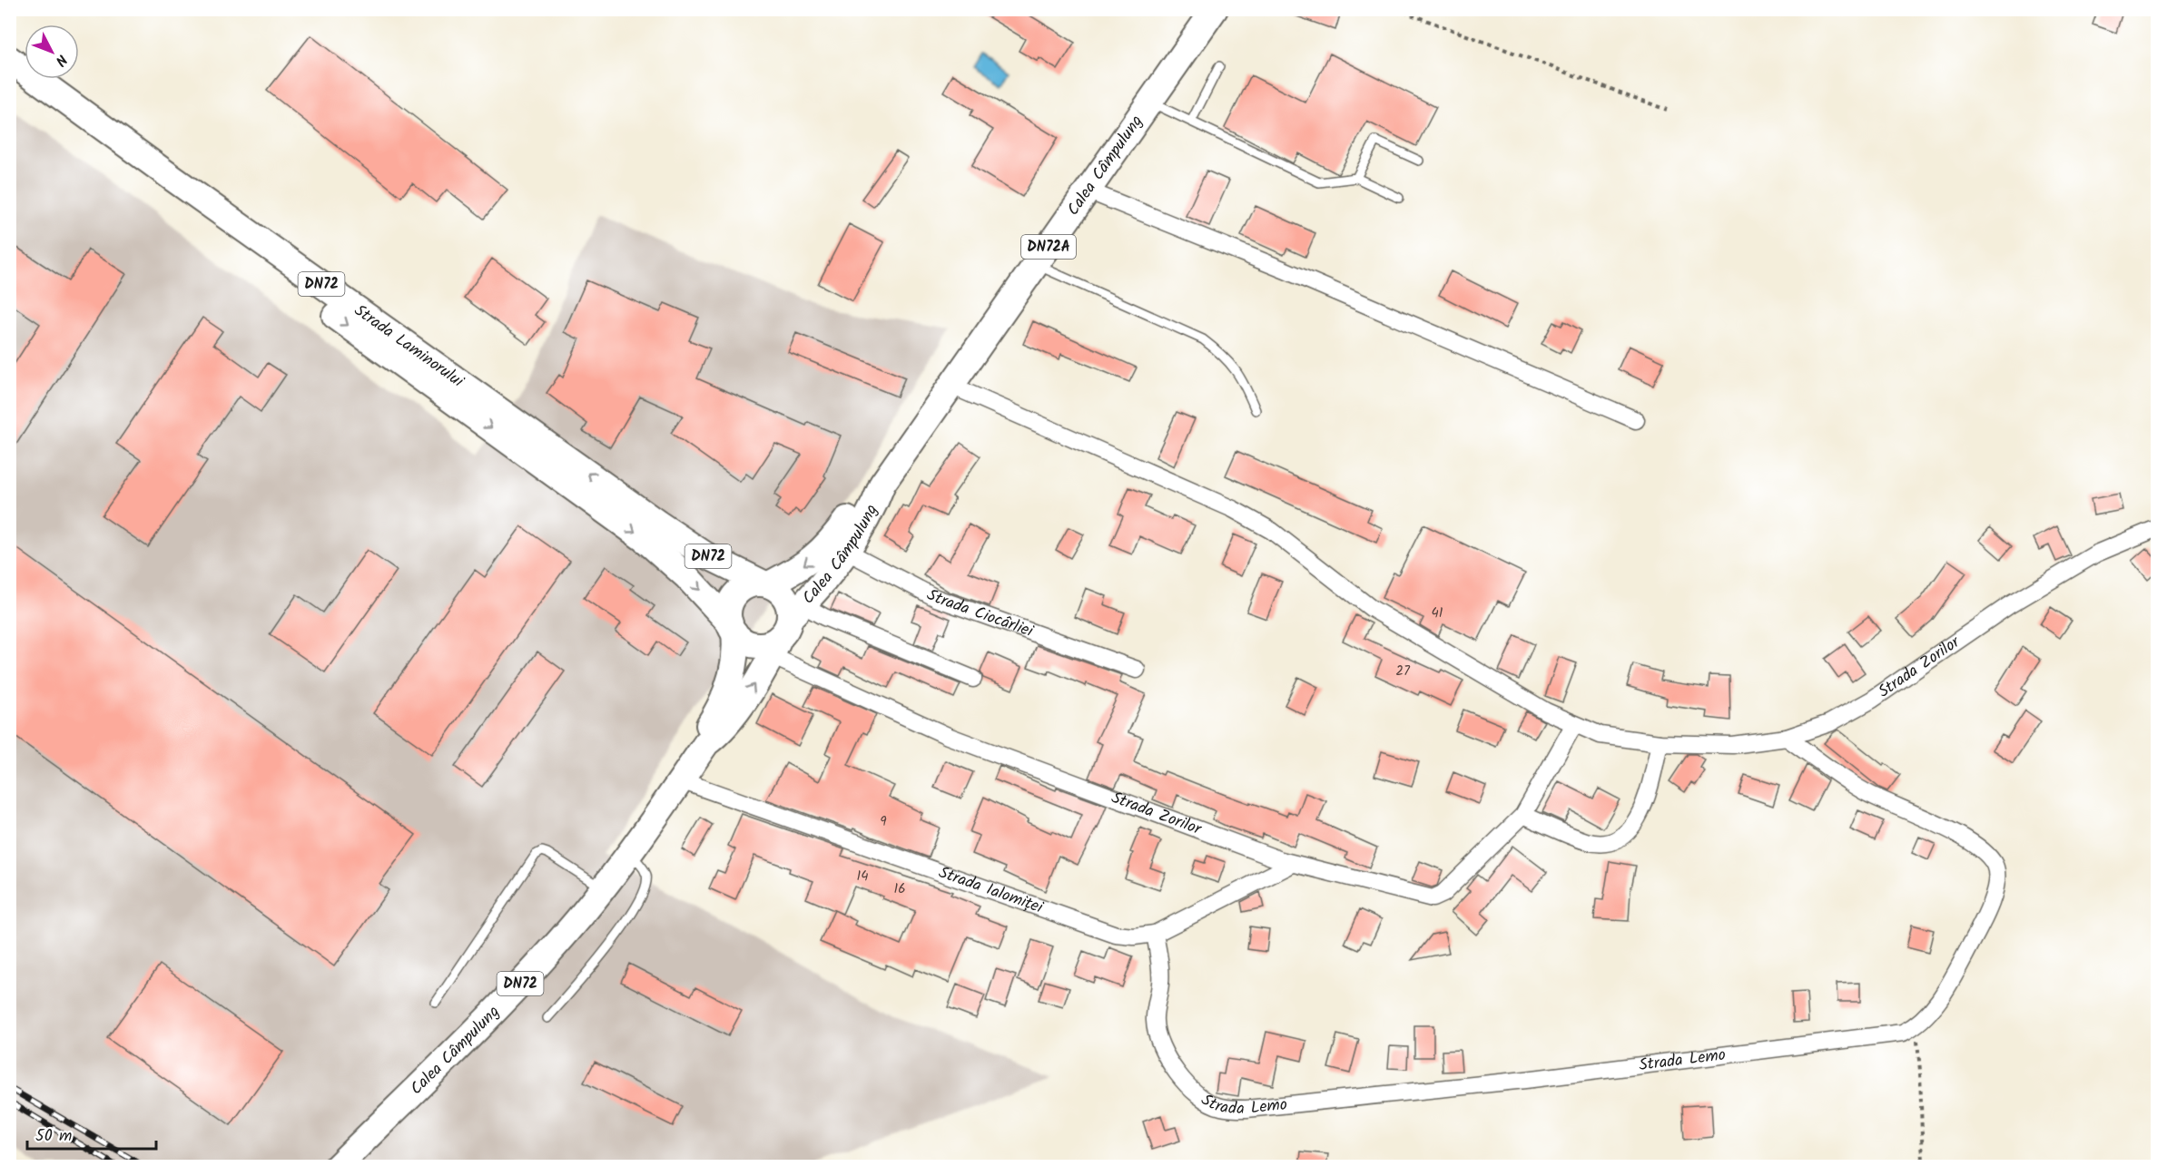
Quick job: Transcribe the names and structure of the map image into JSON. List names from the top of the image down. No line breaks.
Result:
{"streets":{"main road":["Calea Câmpulung","DN72A","DN72","Strada Laminorului"],"street":["Strada Ciocârliei","Strada Zorilor","Strada Ialomiței","Strada Lemo"]},"crossings":[["Calea Câmpulung","DN72"],["Calea Câmpulung","Strada Laminorului"],["Calea Câmpulung","Strada Ciocârliei"],["Calea Câmpulung","Strada Zorilor"],["Calea Câmpulung","Strada Ialomiței"],["DN72","Strada Laminorului"],["DN72","Strada Zorilor"],["Strada Laminorului","Strada Zorilor"],["Strada Zorilor","Strada Ialomiței"],["Strada Zorilor","Strada Lemo"],["Strada Ialomiței","Strada Lemo"]],"house_numbers":["41","27","9","14","16"],"scale_bar":"50 m","north":"bottom right"}
